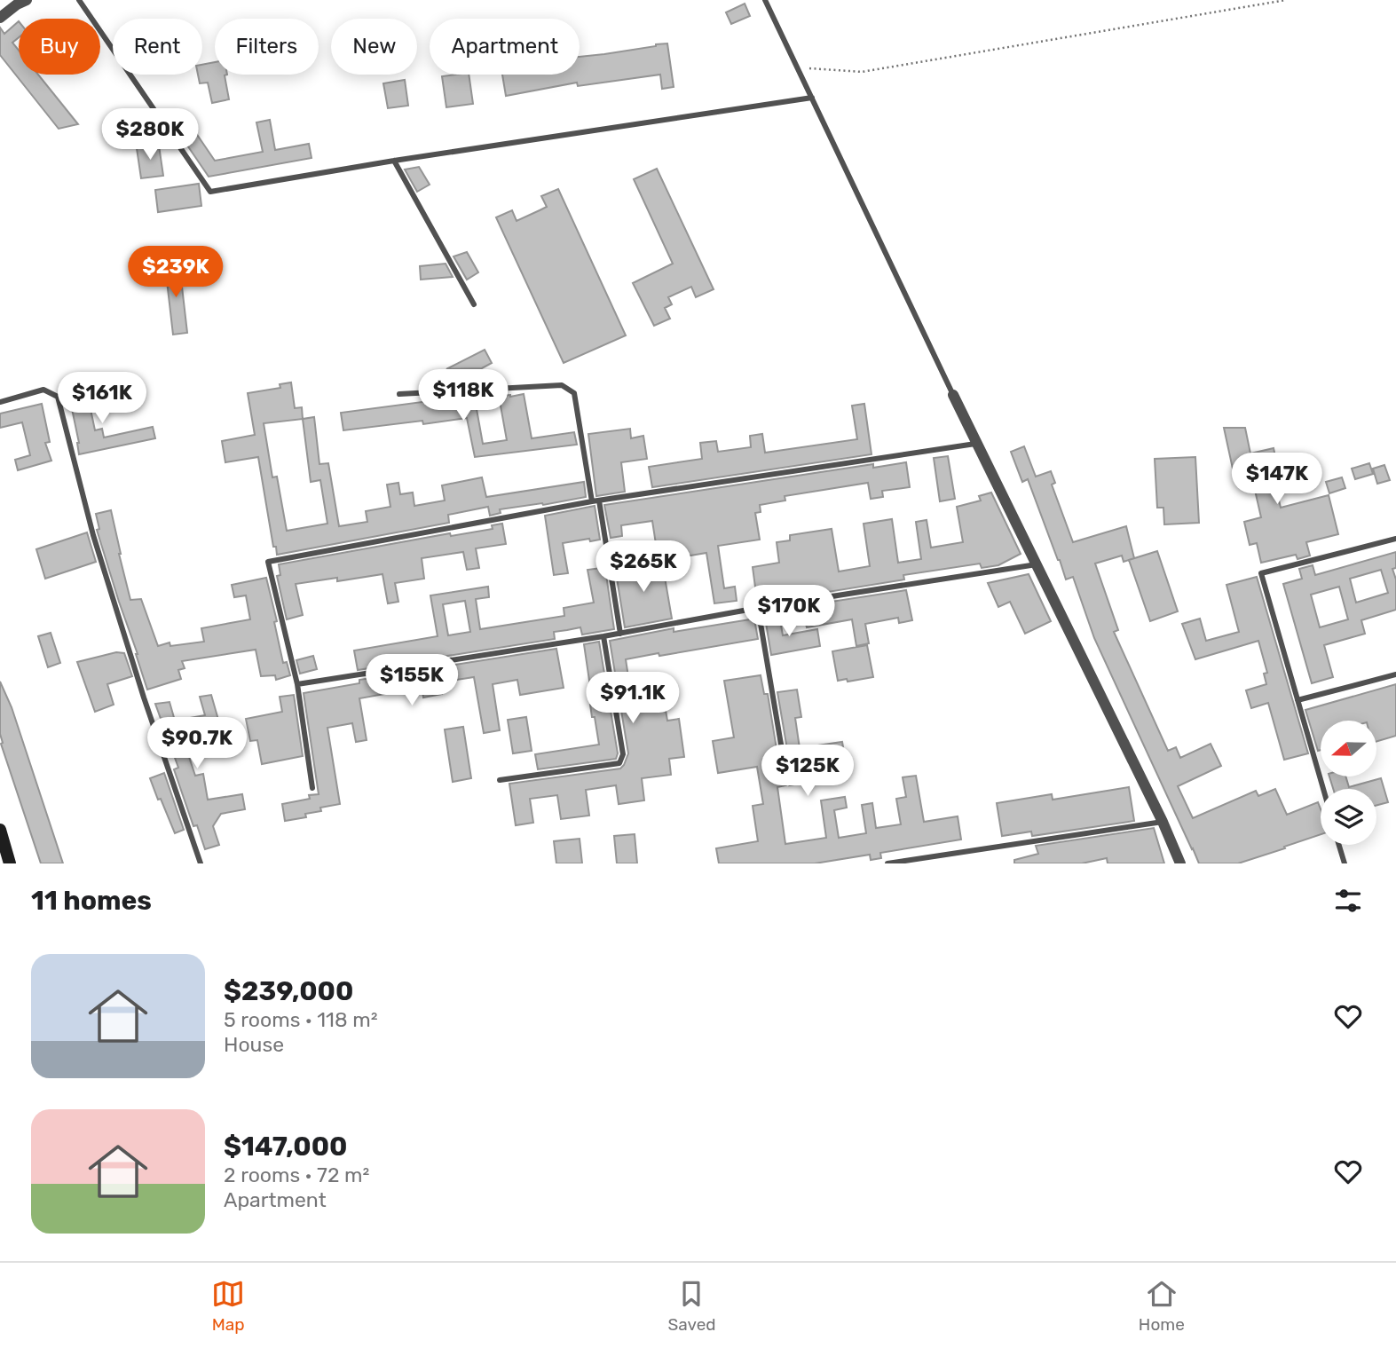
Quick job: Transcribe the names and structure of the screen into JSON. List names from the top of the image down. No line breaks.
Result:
{"north":"left","page":{"chip":["Buy","Rent","Filters","New","Apartment"],"price":["$280K","$239K","$118K","$161K","$147K","$265K","$170K","$155K","$91.1K","$90.7K","$125K"],"heading":"11 homes","list":[{"name":"$239,000","note":"5 rooms · 118 m² · House"},{"name":"$147,000","note":"2 rooms · 72 m² · Apartment"}],"tabs":["Map","Saved","Home"]}}
